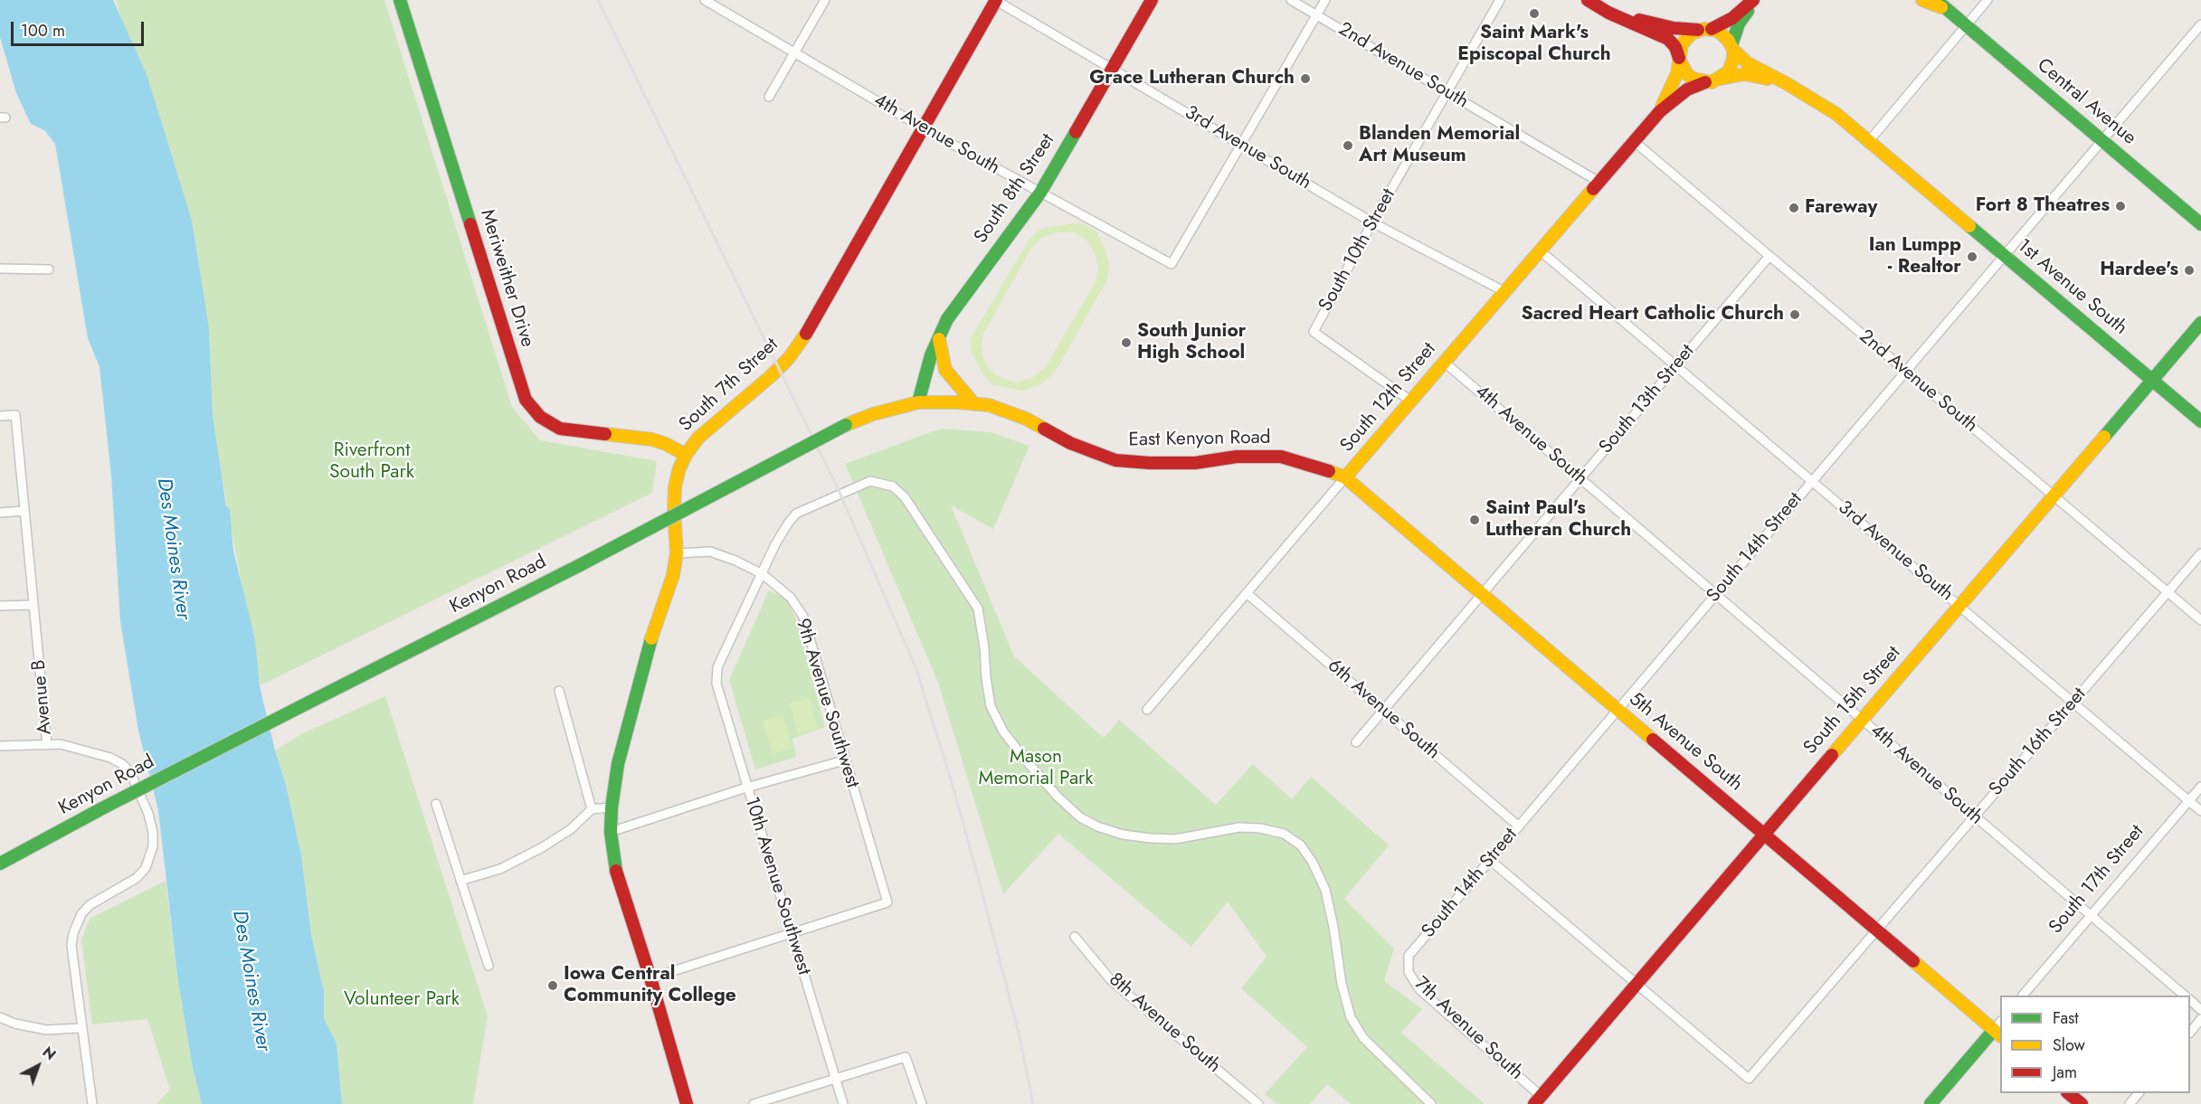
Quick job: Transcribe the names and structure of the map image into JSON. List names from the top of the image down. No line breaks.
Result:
{"streets":{"main road":["Central Avenue","South 8th Street","Meriweither Drive","1st Avenue South","South 7th Street","South 12th Street","East Kenyon Road","Kenyon Road","South 15th Street","5th Avenue South"],"street":["2nd Avenue South","4th Avenue South","3rd Avenue South","South 10th Street","South 13th Street","South 14th Street","Avenue B","9th Avenue Southwest","6th Avenue South","South 16th Street","South 17th Street","10th Avenue Southwest","8th Avenue South","7th Avenue South"]},"crossings":[["2nd Avenue South","South 10th Street"],["2nd Avenue South","South 12th Street"],["2nd Avenue South","South 13th Street"],["2nd Avenue South","South 14th Street"],["2nd Avenue South","South 15th Street"],["2nd Avenue South","South 16th Street"],["Central Avenue","South 14th Street"],["4th Avenue South","3rd Avenue South"],["4th Avenue South","South 8th Street"],["4th Avenue South","South 7th Street"],["4th Avenue South","South 12th Street"],["4th Avenue South","South 13th Street"],["4th Avenue South","South 14th Street"],["4th Avenue South","South 15th Street"],["4th Avenue South","South 16th Street"],["4th Avenue South","South 17th Street"],["3rd Avenue South","South 8th Street"],["3rd Avenue South","South 10th Street"],["3rd Avenue South","South 7th Street"],["3rd Avenue South","South 12th Street"],["3rd Avenue South","South 13th Street"],["3rd Avenue South","South 14th Street"],["3rd Avenue South","South 15th Street"],["3rd Avenue South","South 16th Street"],["3rd Avenue South","South 17th Street"],["South 8th Street","Kenyon Road"],["South 10th Street","South 12th Street"],["Meriweither Drive","South 7th Street"],["1st Avenue South","South 12th Street"],["1st Avenue South","South 14th Street"],["1st Avenue South","South 15th Street"],["South 7th Street","9th Avenue Southwest"],["South 12th Street","East Kenyon Road"],["South 12th Street","6th Avenue South"],["South 12th Street","5th Avenue South"],["South 13th Street","6th Avenue South"],["South 13th Street","5th Avenue South"],["East Kenyon Road","Kenyon Road"],["East Kenyon Road","5th Avenue South"],["South 14th Street","6th Avenue South"],["South 14th Street","5th Avenue South"],["South 14th Street","7th Avenue South"],["South 15th Street","5th Avenue South"],["South 15th Street","South 16th Street"],["South 15th Street","7th Avenue South"],["9th Avenue Southwest","10th Avenue Southwest"],["5th Avenue South","South 16th Street"]],"water":["Des Moines River"],"parks":["Riverfront South Park","Mason Memorial Park","Volunteer Park"],"places":["Saint Mark's Episcopal Church","Grace Lutheran Church","Blanden Memorial Art Museum","Fort 8 Theatres","Fareway","Ian Lumpp - Realtor","Hardee's","Sacred Heart Catholic Church","South Junior High School","Saint Paul's Lutheran Church","Iowa Central Community College"],"legend":["Fast","Slow","Jam"],"scale_bar":"100 m","north":"top right"}
